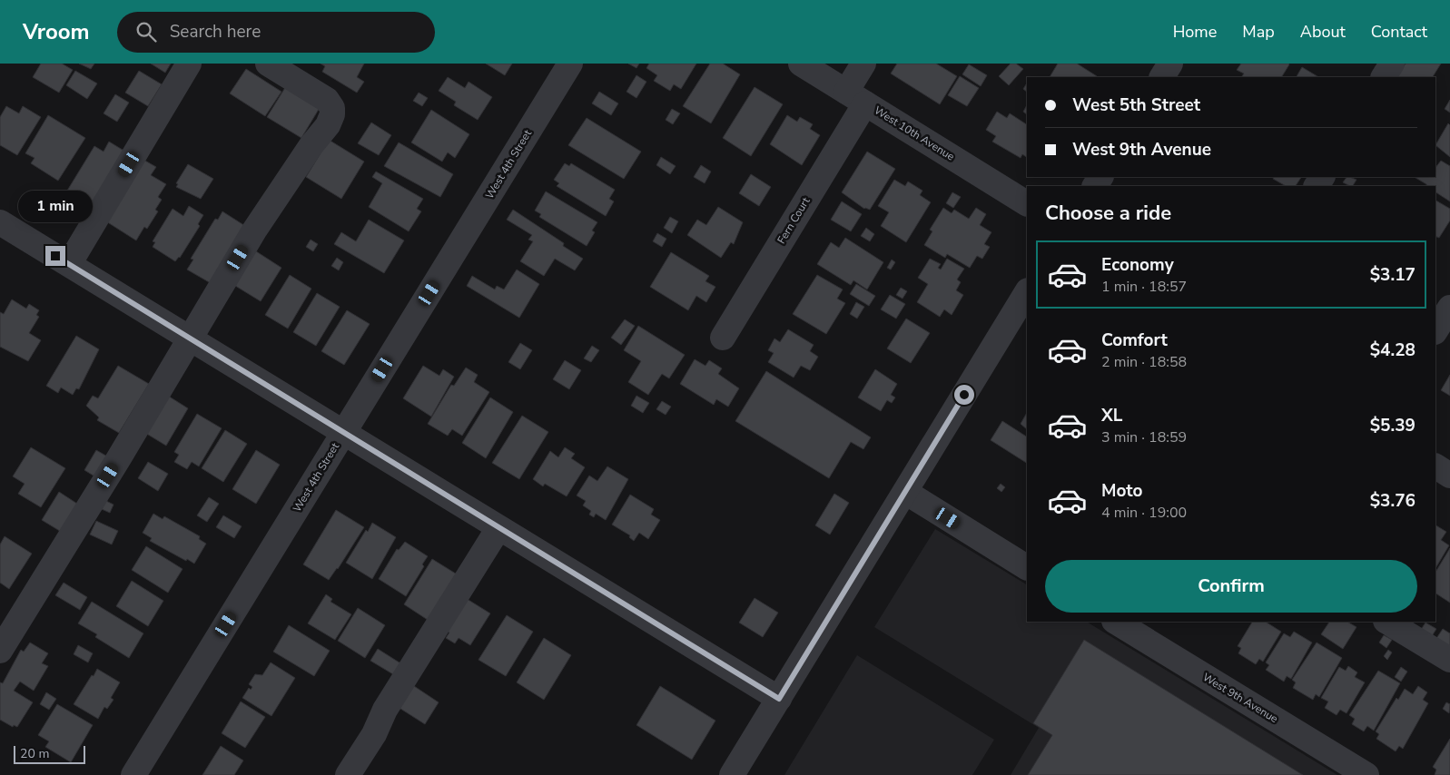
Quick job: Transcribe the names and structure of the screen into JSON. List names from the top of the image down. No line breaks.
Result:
{"streets":{"street":["West 10th Avenue","West 4th Street","Fern Court","West 9th Avenue"]},"crossings":[["West 10th Avenue","Fern Court"]],"scale_bar":"20 m","page":{"header":"Vroom","search":"Search here","nav":["Home","Map","About","Contact"],"banner":["West 5th Street","West 9th Avenue"],"heading":"Choose a ride","bubble":"1 min","list":[{"name":"Economy","note":"1 min · 18:57","value":"$3.17"},{"name":"Comfort","note":"2 min · 18:58","value":"$4.28"},{"name":"XL","note":"3 min · 18:59","value":"$5.39"},{"name":"Moto","note":"4 min · 19:00","value":"$3.76"}],"buttons":"Confirm","scale":"20 m"}}
